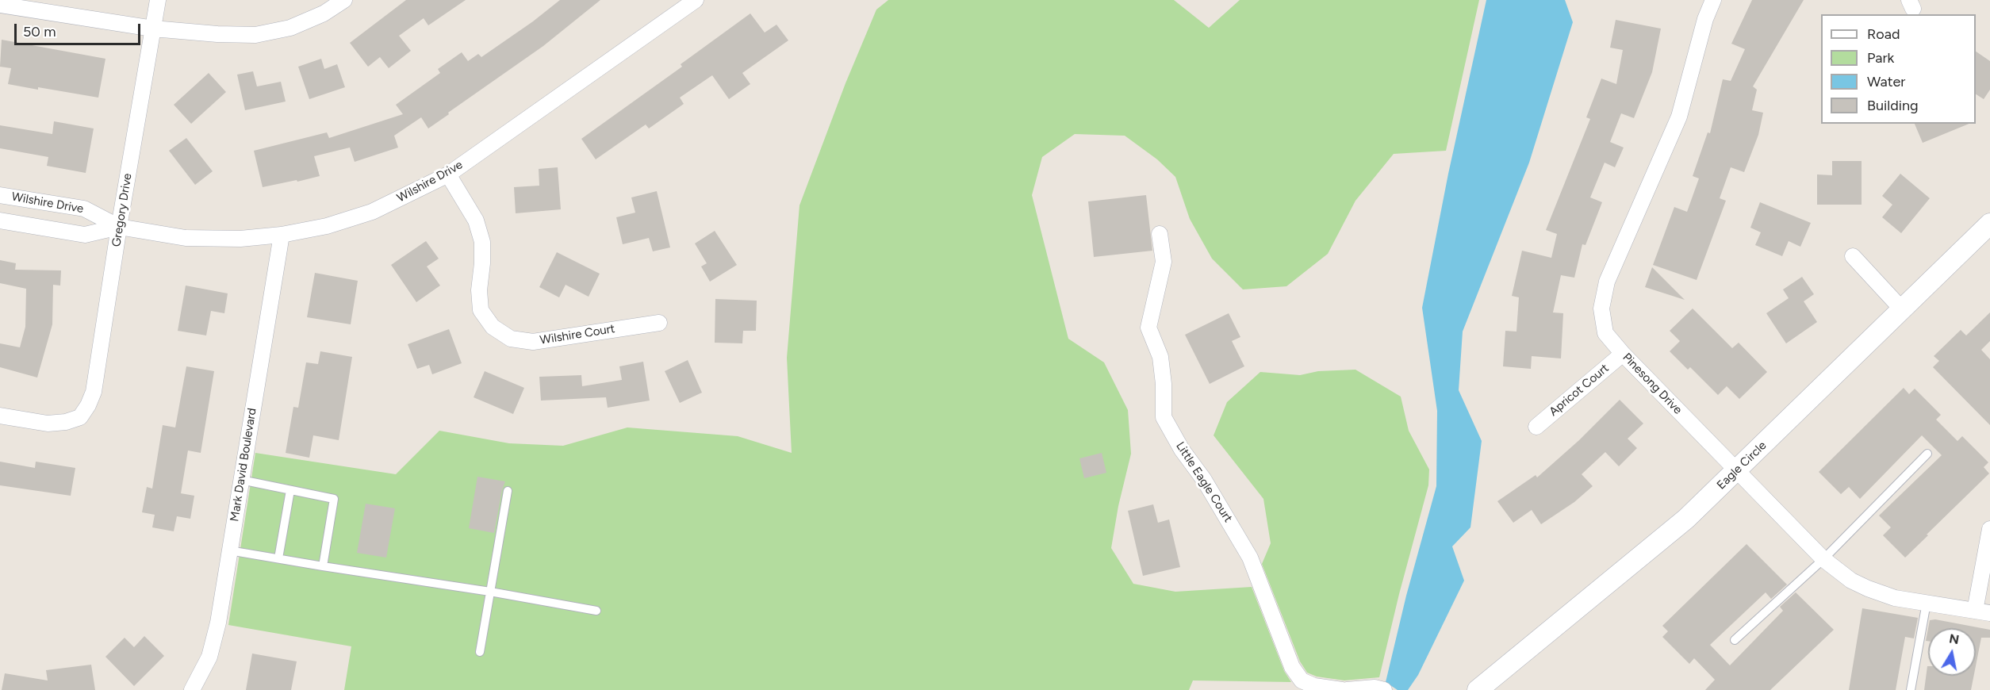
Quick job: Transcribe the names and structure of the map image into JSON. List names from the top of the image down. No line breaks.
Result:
{"streets":{"street":["Wilshire Drive","Gregory Drive","Wilshire Court","Pinesong Drive","Apricot Court","Mark David Boulevard","Eagle Circle","Little Eagle Court"]},"crossings":[["Wilshire Drive","Gregory Drive"],["Wilshire Drive","Wilshire Court"],["Wilshire Drive","Mark David Boulevard"],["Pinesong Drive","Apricot Court"],["Pinesong Drive","Eagle Circle"]],"legend":["Road","Park","Water","Building"],"scale_bar":"50 m","north":"top"}
